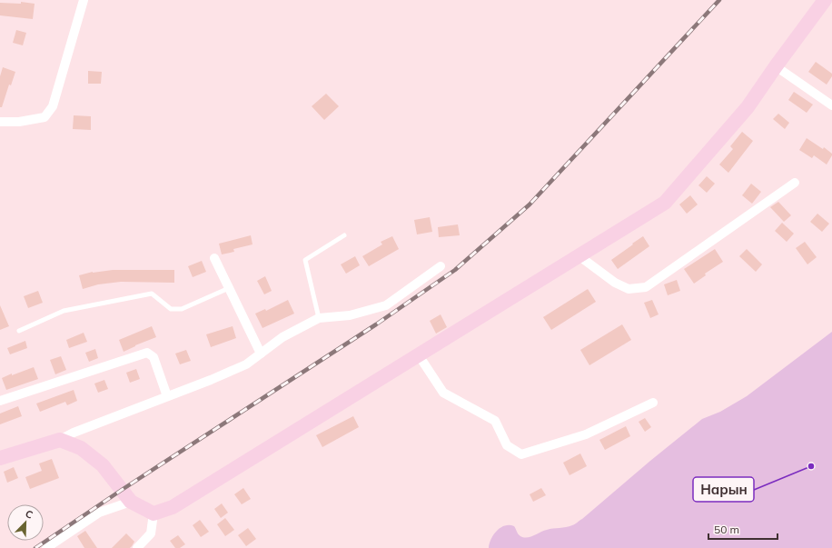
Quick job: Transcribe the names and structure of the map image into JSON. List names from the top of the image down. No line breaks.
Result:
{"places":["Нарын"],"scale_bar":"50 m","north":"top right"}
